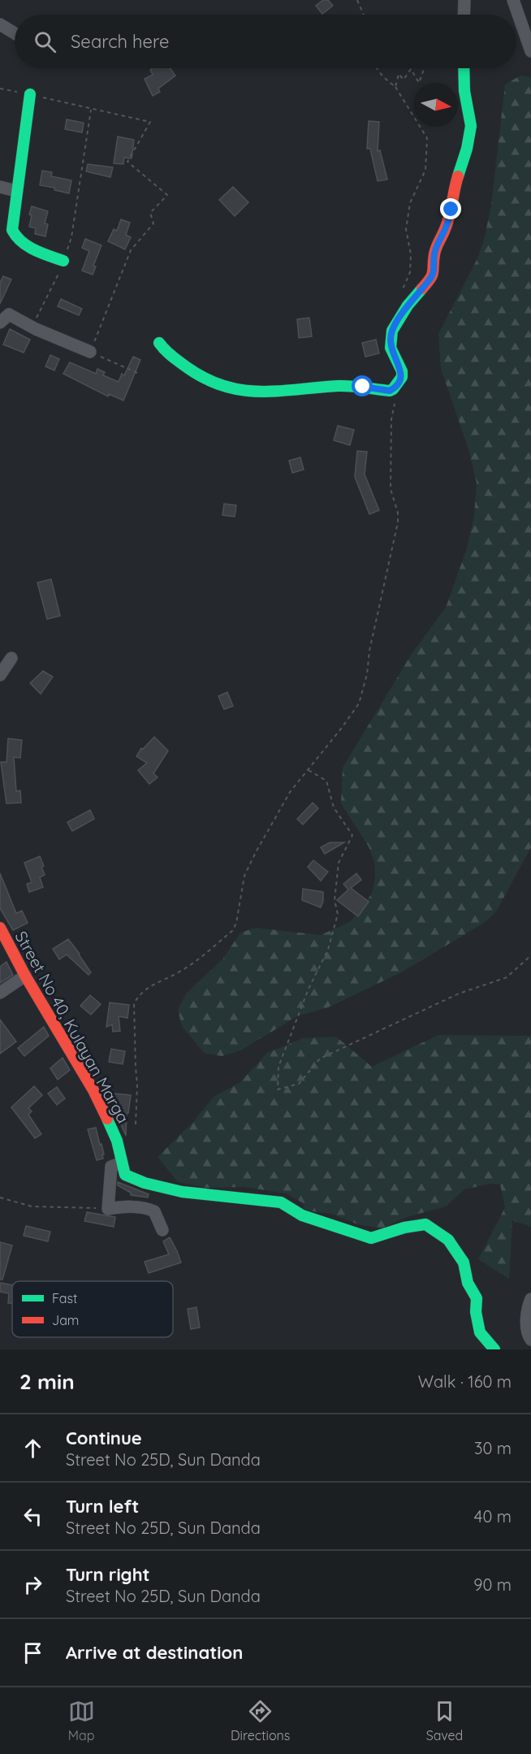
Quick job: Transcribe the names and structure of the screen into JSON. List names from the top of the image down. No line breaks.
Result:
{"streets":{"street":["Street No 40, Kulayan Marga"]},"legend":["Fast","Jam"],"north":"right","page":{"search":"Search here","heading":["2 min","Walk · 160 m"],"list":[["Continue","Street No 25D, Sun Danda","30 m"],["Turn left","Street No 25D, Sun Danda","40 m"],["Turn right","Street No 25D, Sun Danda","90 m"],"Arrive at destination"],"nav":["Map","Directions","Saved"]}}
